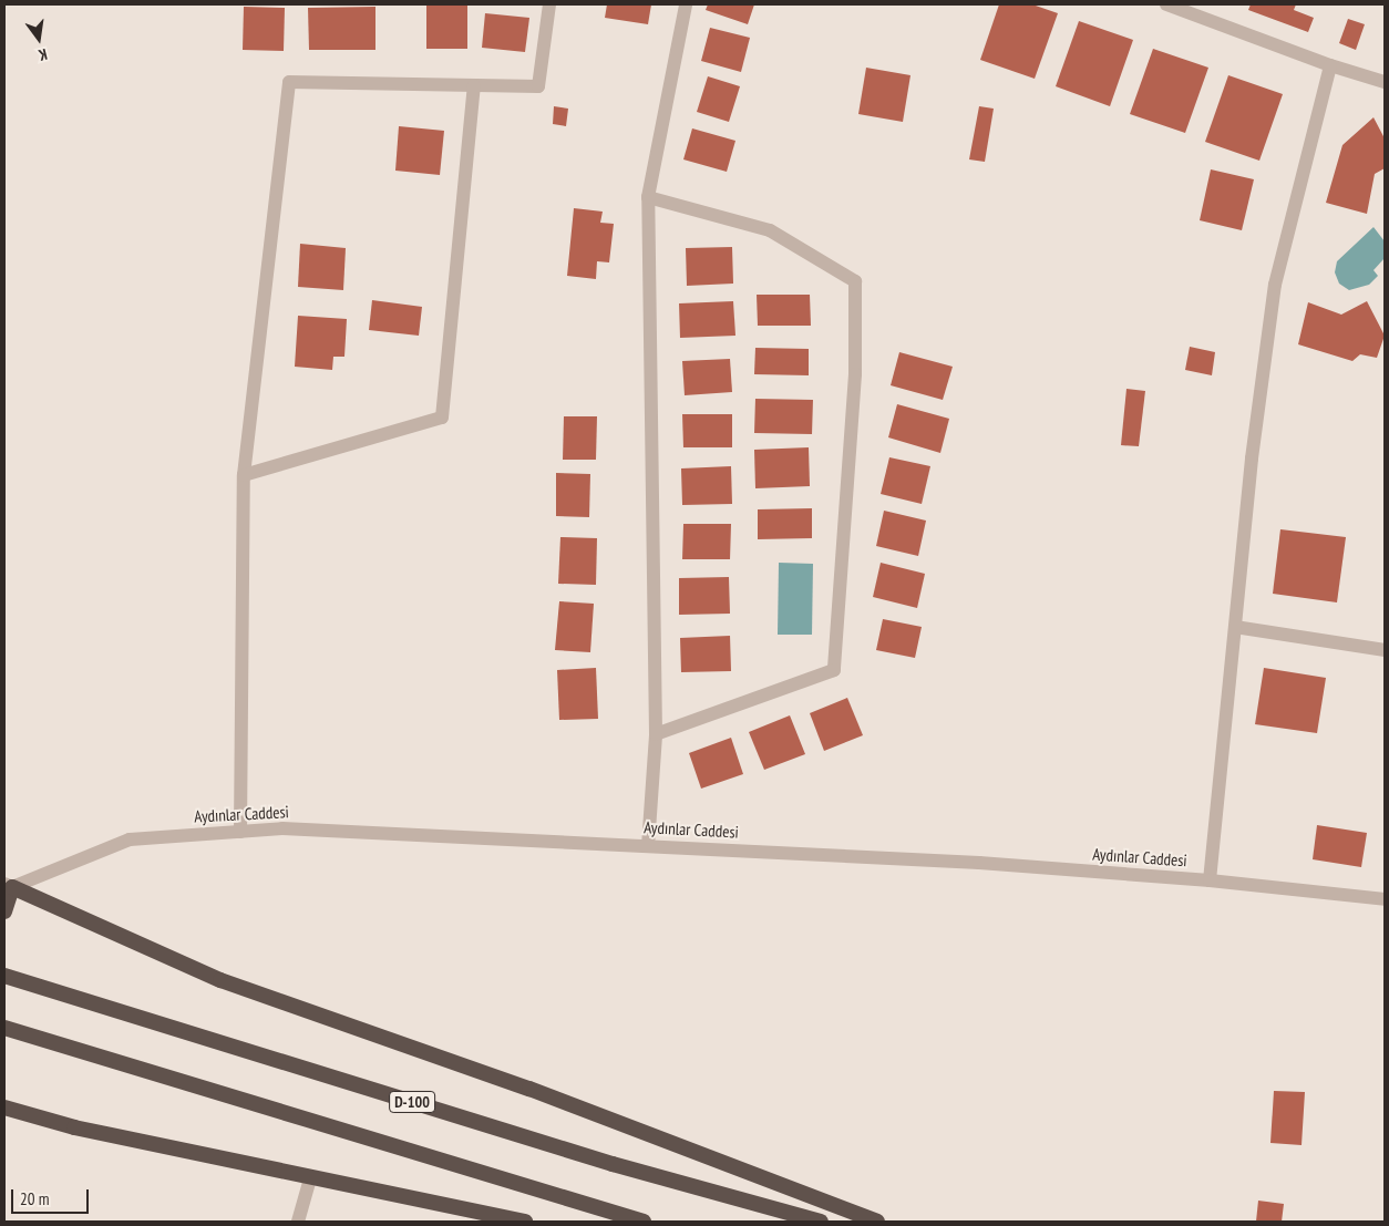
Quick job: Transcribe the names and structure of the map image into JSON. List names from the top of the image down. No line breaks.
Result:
{"streets":{"highway":["D-100"],"street":["Aydınlar Caddesi"]},"scale_bar":"20 m","north":"bottom"}
